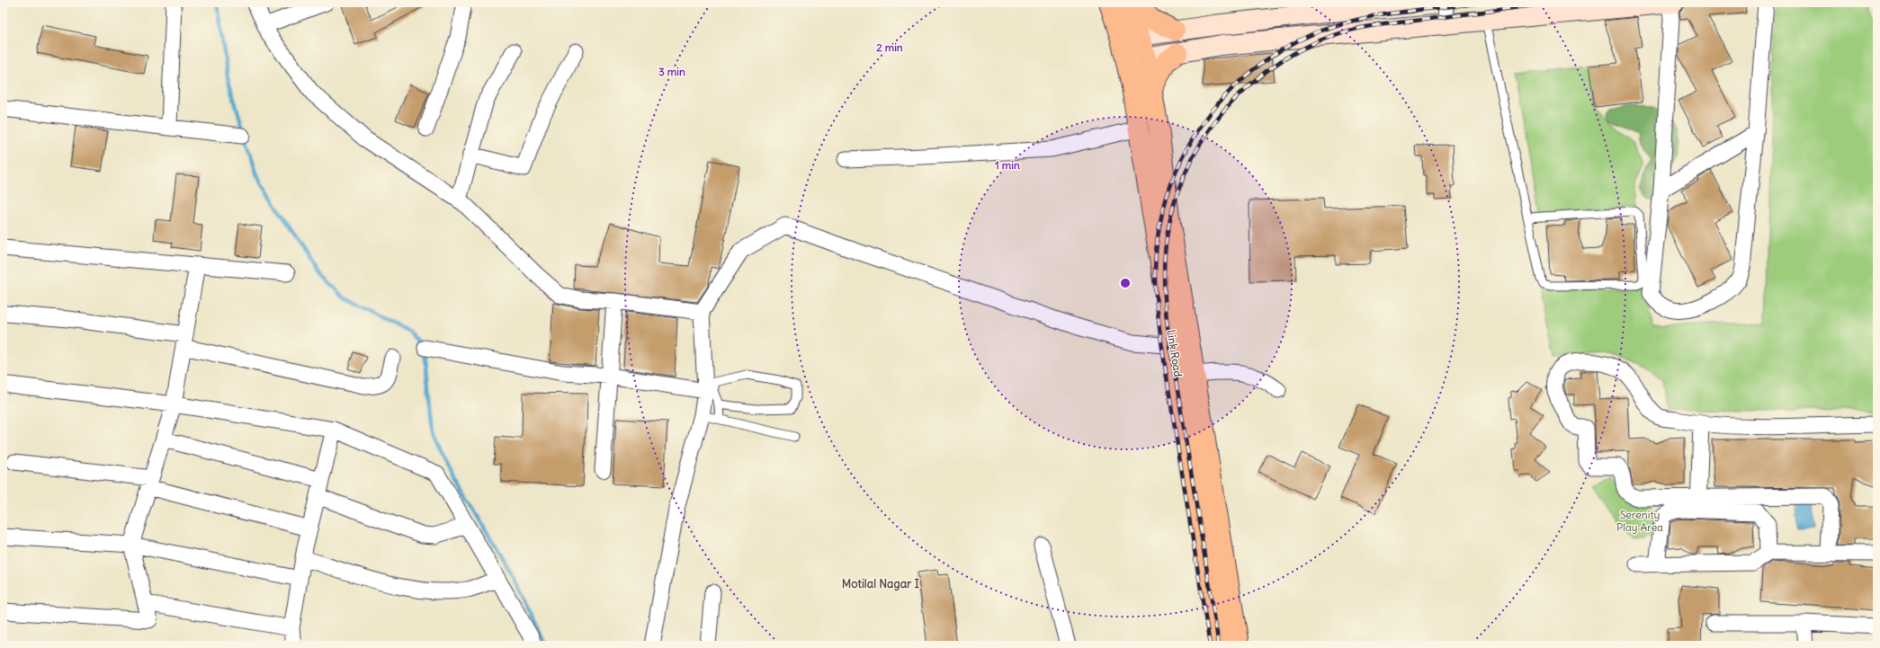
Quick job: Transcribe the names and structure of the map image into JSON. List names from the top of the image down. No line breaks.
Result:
{"streets":{"main road":["Link Road"]},"districts":["Motilal Nagar I"],"parks":["Serenity Play Area"],"rings":["2 min","3 min","1 min"]}
